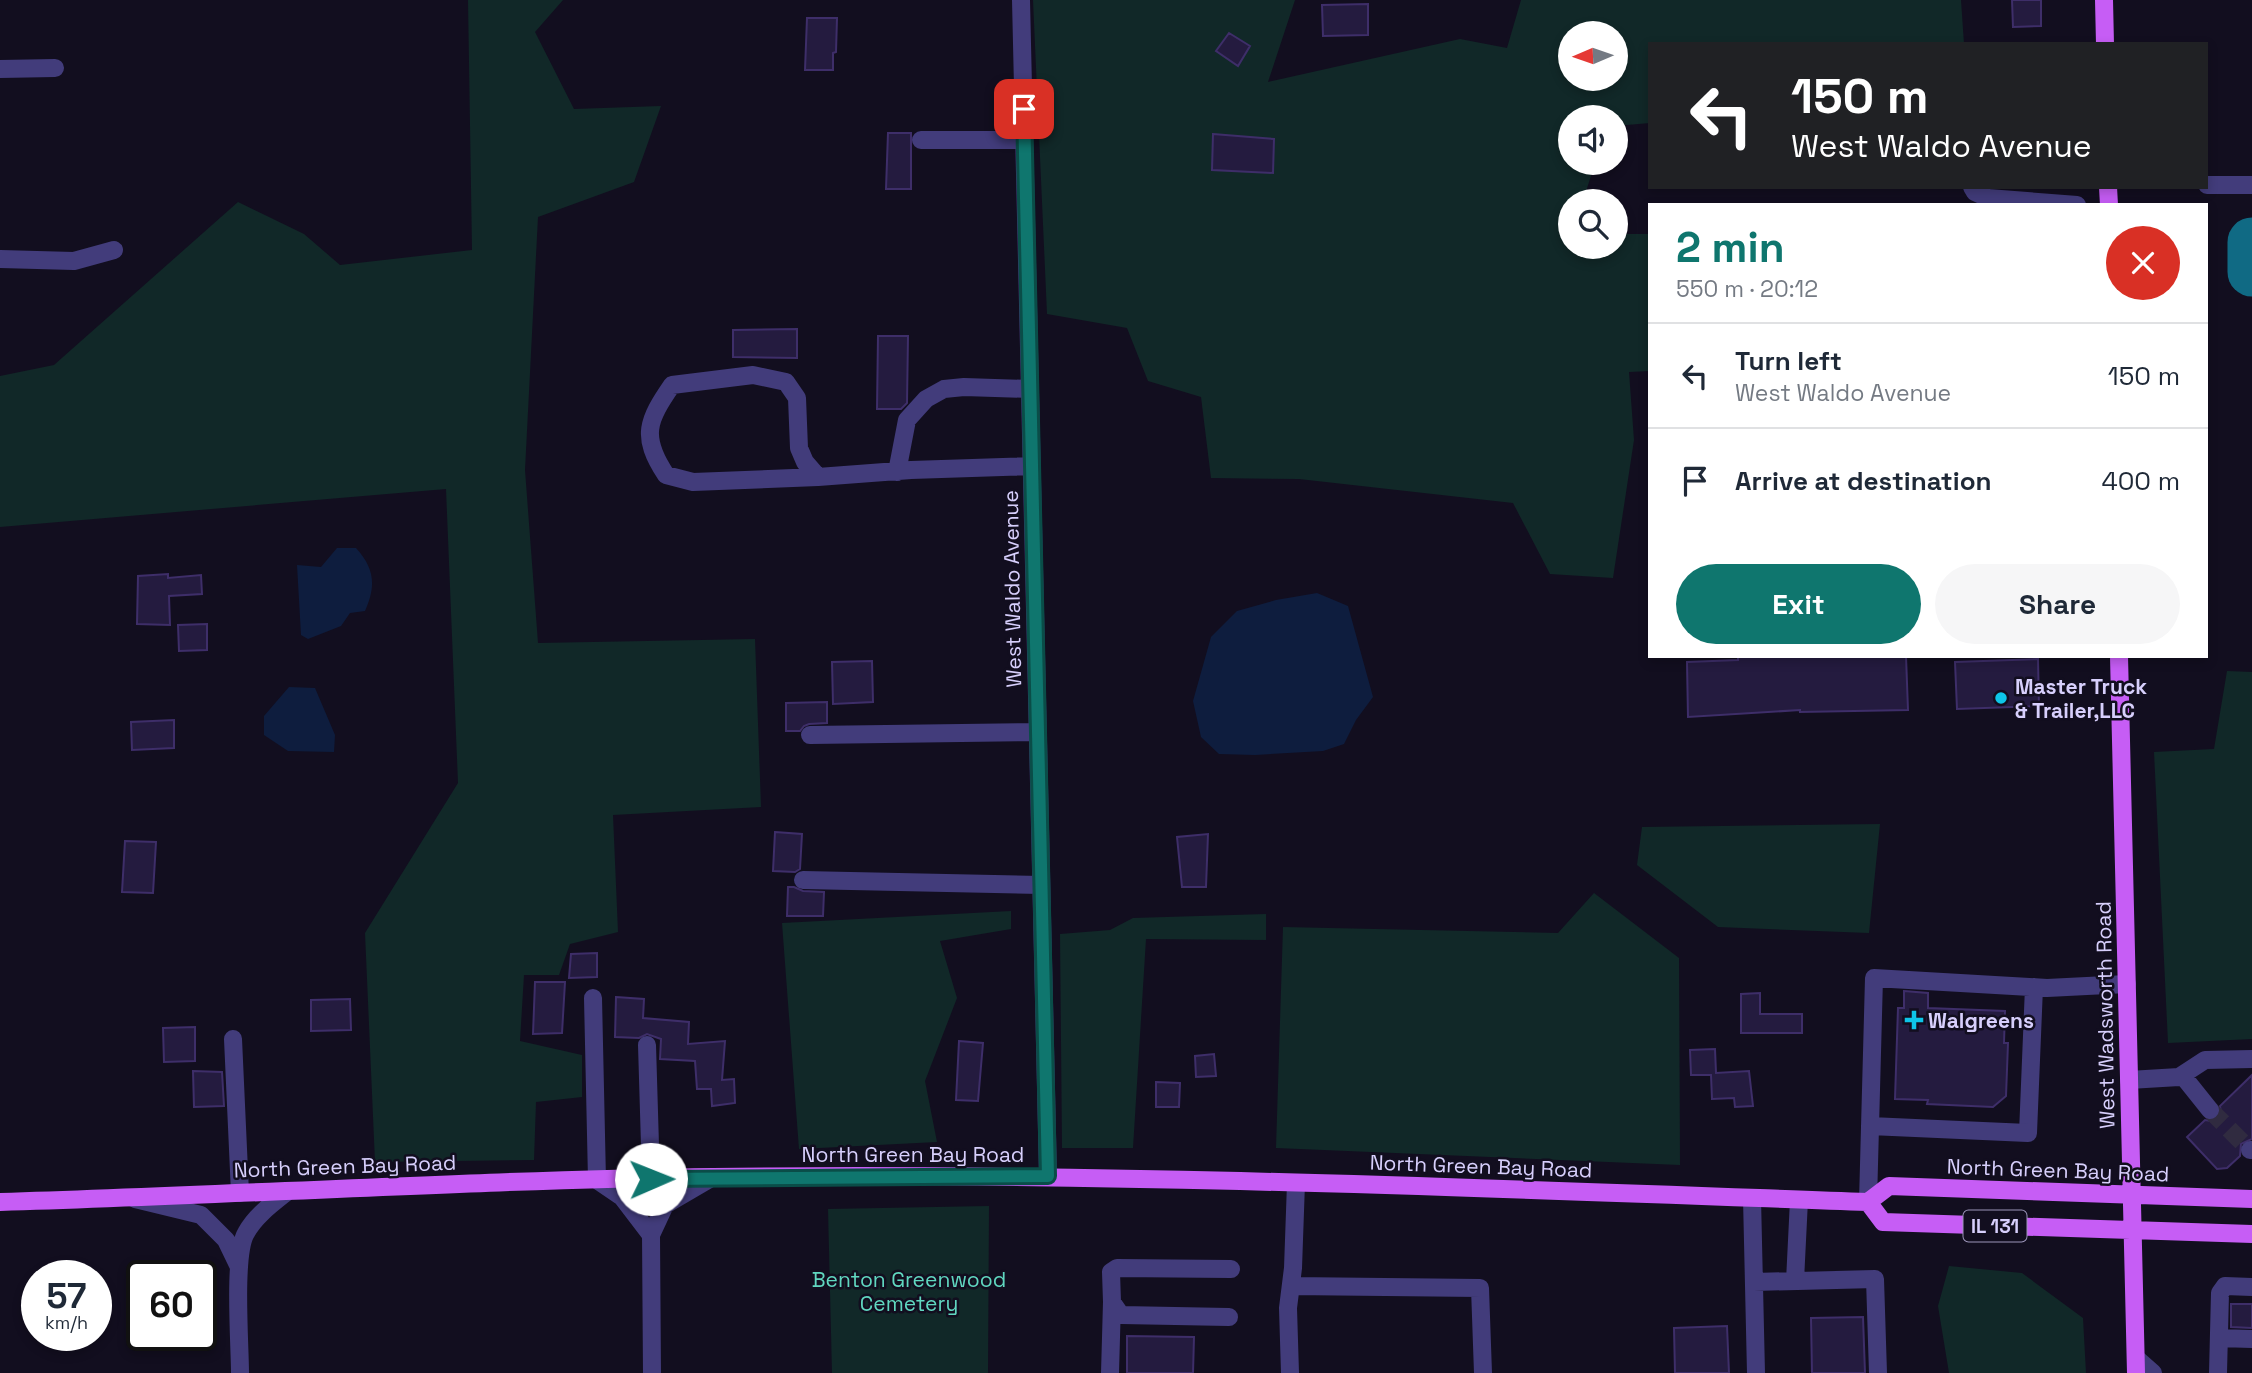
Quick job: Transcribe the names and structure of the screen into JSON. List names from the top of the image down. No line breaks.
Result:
{"streets":{"main road":["West Wadsworth Road","North Green Bay Road","IL 131"],"street":["West Waldo Avenue"]},"crossings":[["West Waldo Avenue","North Green Bay Road"],["West Wadsworth Road","North Green Bay Road"],["West Wadsworth Road","IL 131"],["North Green Bay Road","IL 131"]],"parks":["Benton Greenwood Cemetery"],"places":{"other":["Master Truck & Trailer,LLC"],"health":["Walgreens"]},"north":"left","page":{"turn":["150 m","West Waldo Avenue"],"heading":["2 min","550 m · 20:12"],"list":[{"name":"Turn left","note":"West Waldo Avenue","value":"150 m"},{"name":"Arrive at destination","value":"400 m"}],"buttons":["Exit","Share"],"speed":"57 km/h","limit":"60"}}
